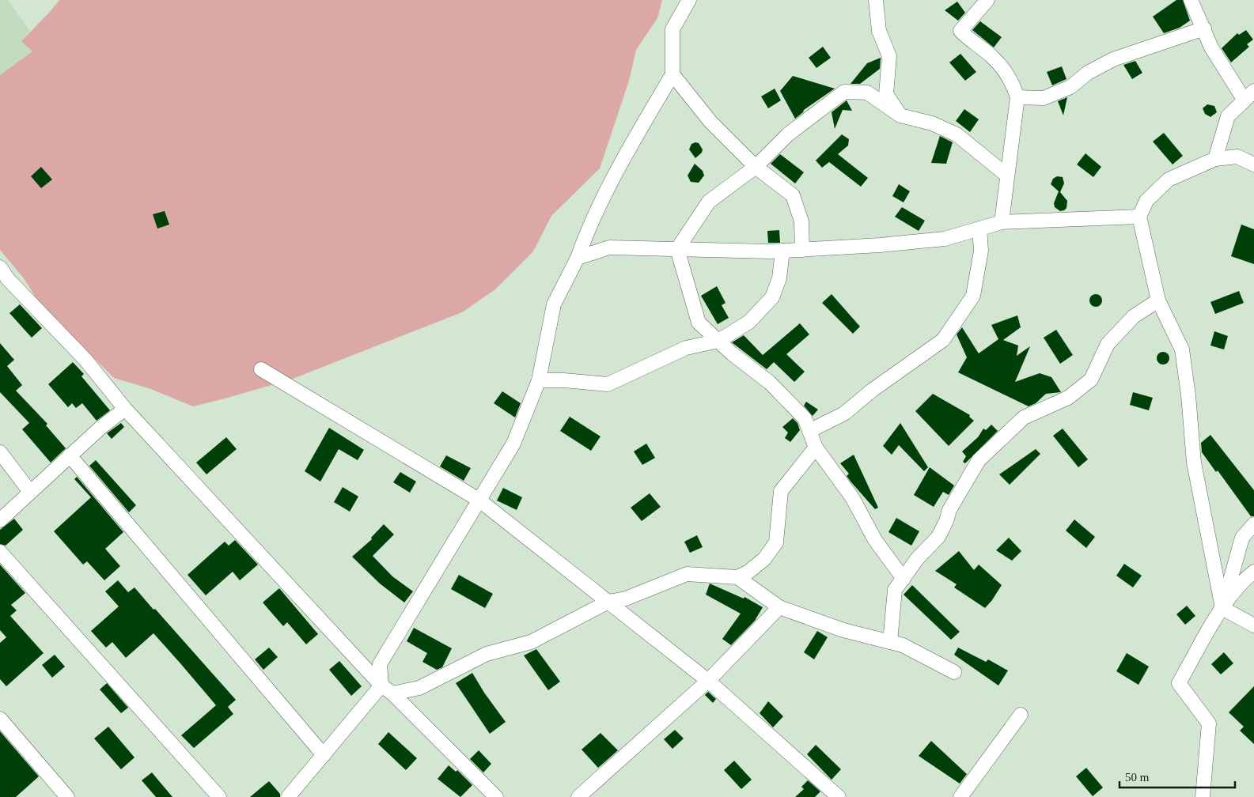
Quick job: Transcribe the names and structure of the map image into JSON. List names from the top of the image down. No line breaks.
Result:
{"scale_bar":"50 m"}
